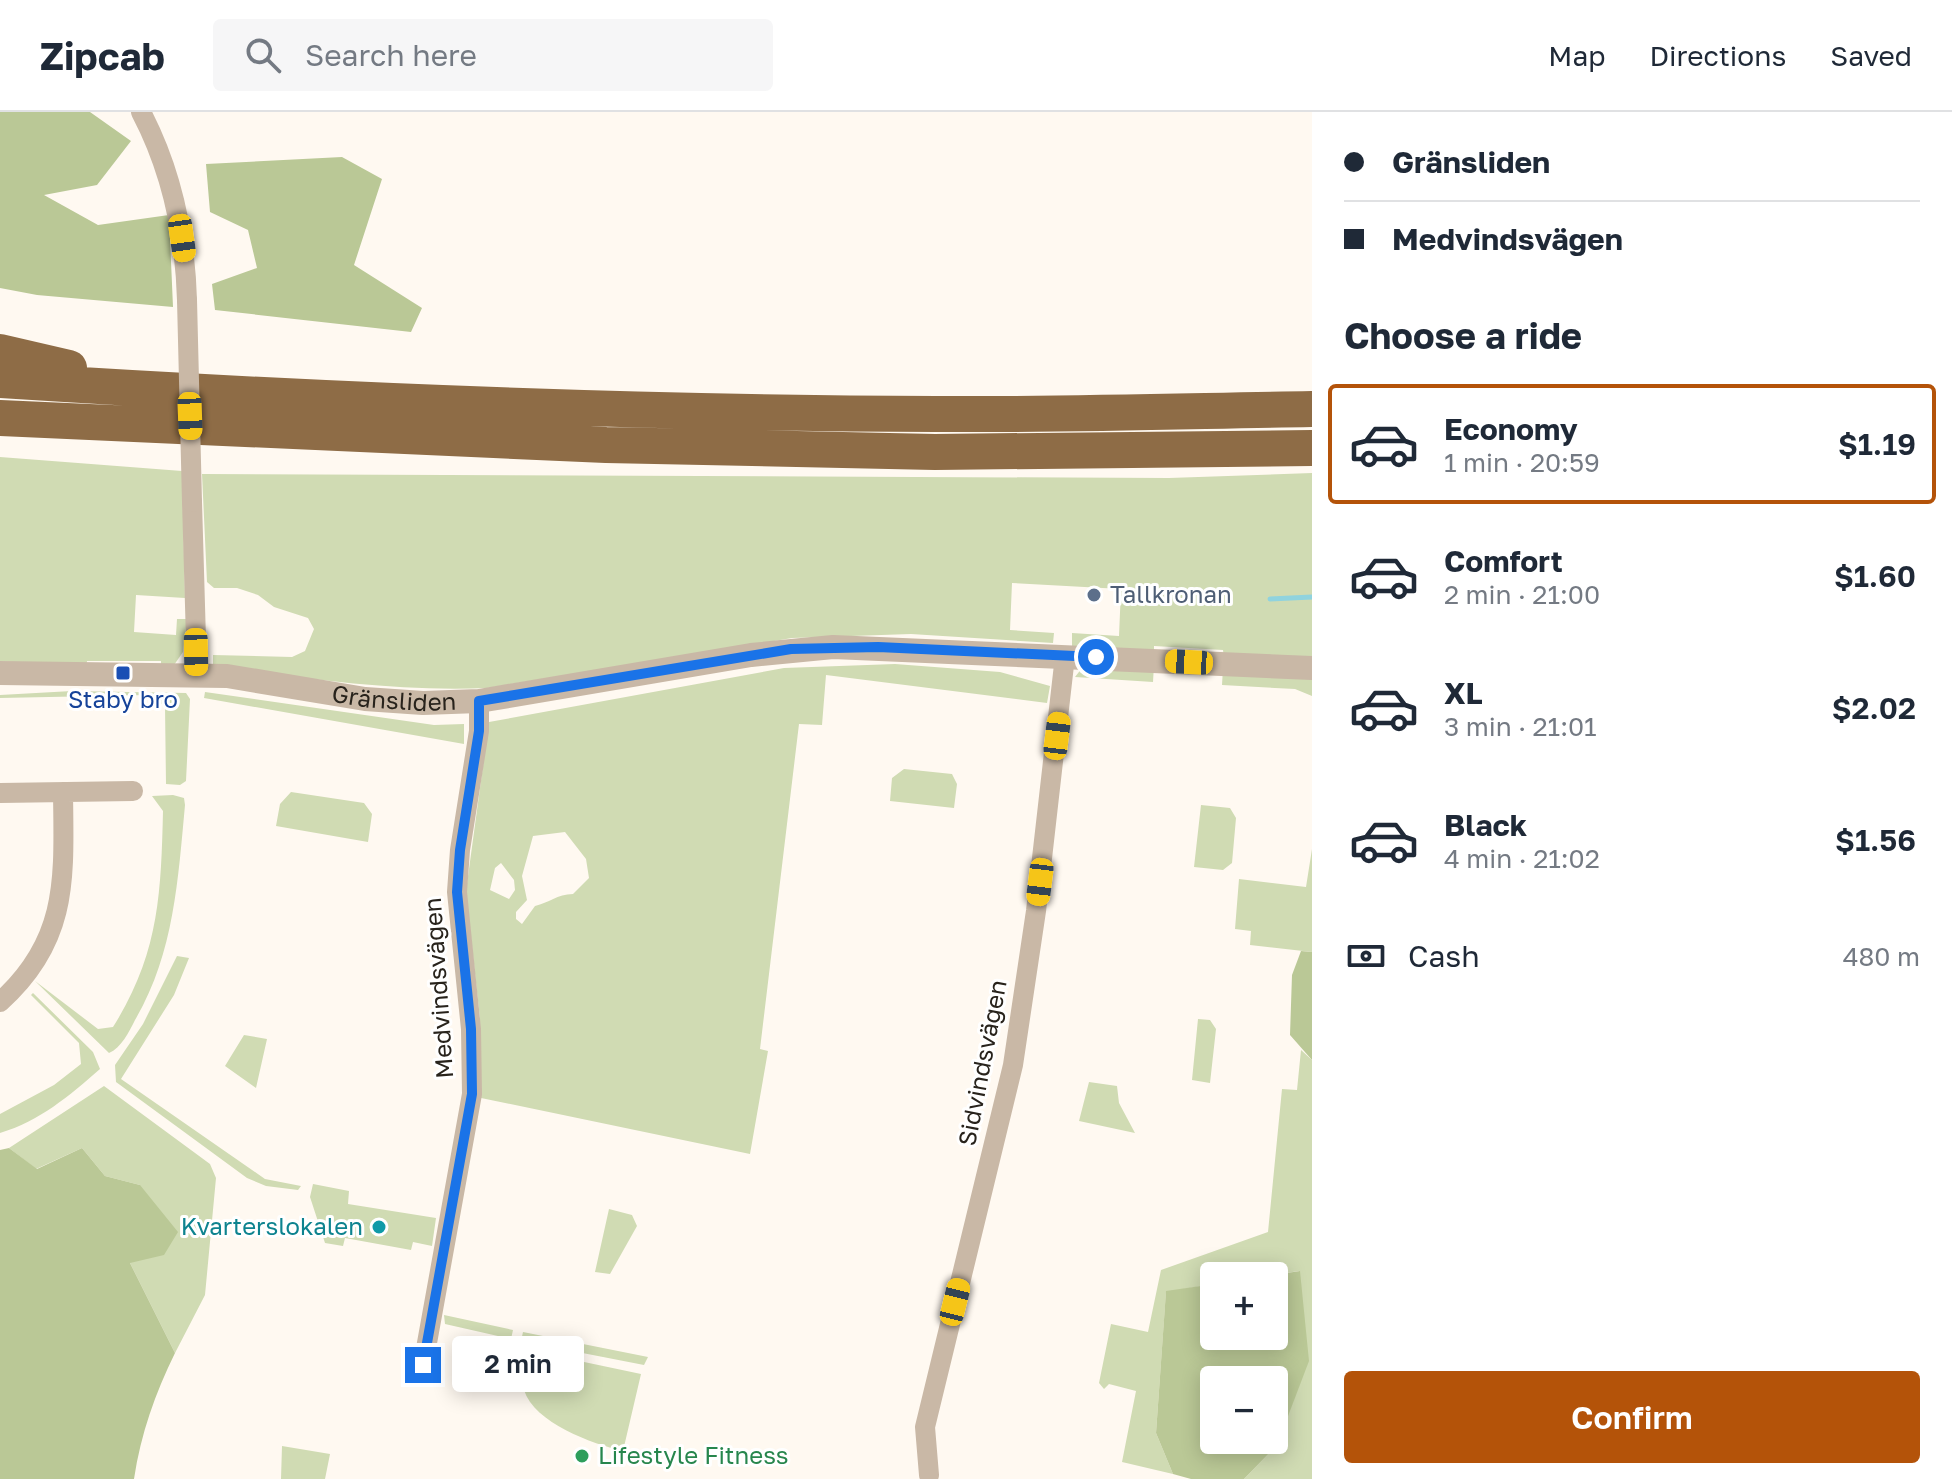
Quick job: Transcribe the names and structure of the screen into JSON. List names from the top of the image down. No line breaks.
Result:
{"streets":{"street":["Gränsliden","Medvindsvägen","Sidvindsvägen"]},"crossings":[["Gränsliden","Medvindsvägen"],["Gränsliden","Sidvindsvägen"]],"places":{"other":["Tallkronan","Kvarterslokalen","Lifestyle Fitness"],"transit":["Staby bro"]},"page":{"header":"Zipcab","search":"Search here","nav":["Map","Directions","Saved"],"banner":["Gränsliden","Medvindsvägen"],"heading":"Choose a ride","list":[{"name":"Economy","note":"1 min · 20:59","value":"$1.19"},{"name":"Comfort","note":"2 min · 21:00","value":"$1.60"},{"name":"XL","note":"3 min · 21:01","value":"$2.02"},{"name":"Black","note":"4 min · 21:02","value":"$1.56"}],"pay":["Cash","480 m"],"map_buttons":["+","−"],"bubble":"2 min","buttons":"Confirm"}}
